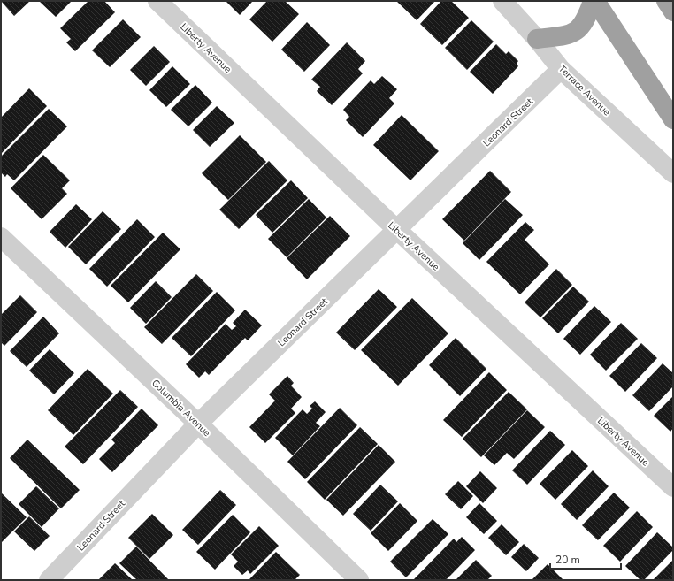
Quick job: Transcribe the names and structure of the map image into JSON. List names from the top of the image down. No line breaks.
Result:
{"streets":{"street":["Liberty Avenue","Terrace Avenue","Leonard Street","Columbia Avenue"]},"crossings":[["Liberty Avenue","Leonard Street"],["Terrace Avenue","Leonard Street"],["Leonard Street","Columbia Avenue"]],"scale_bar":"20 m"}
